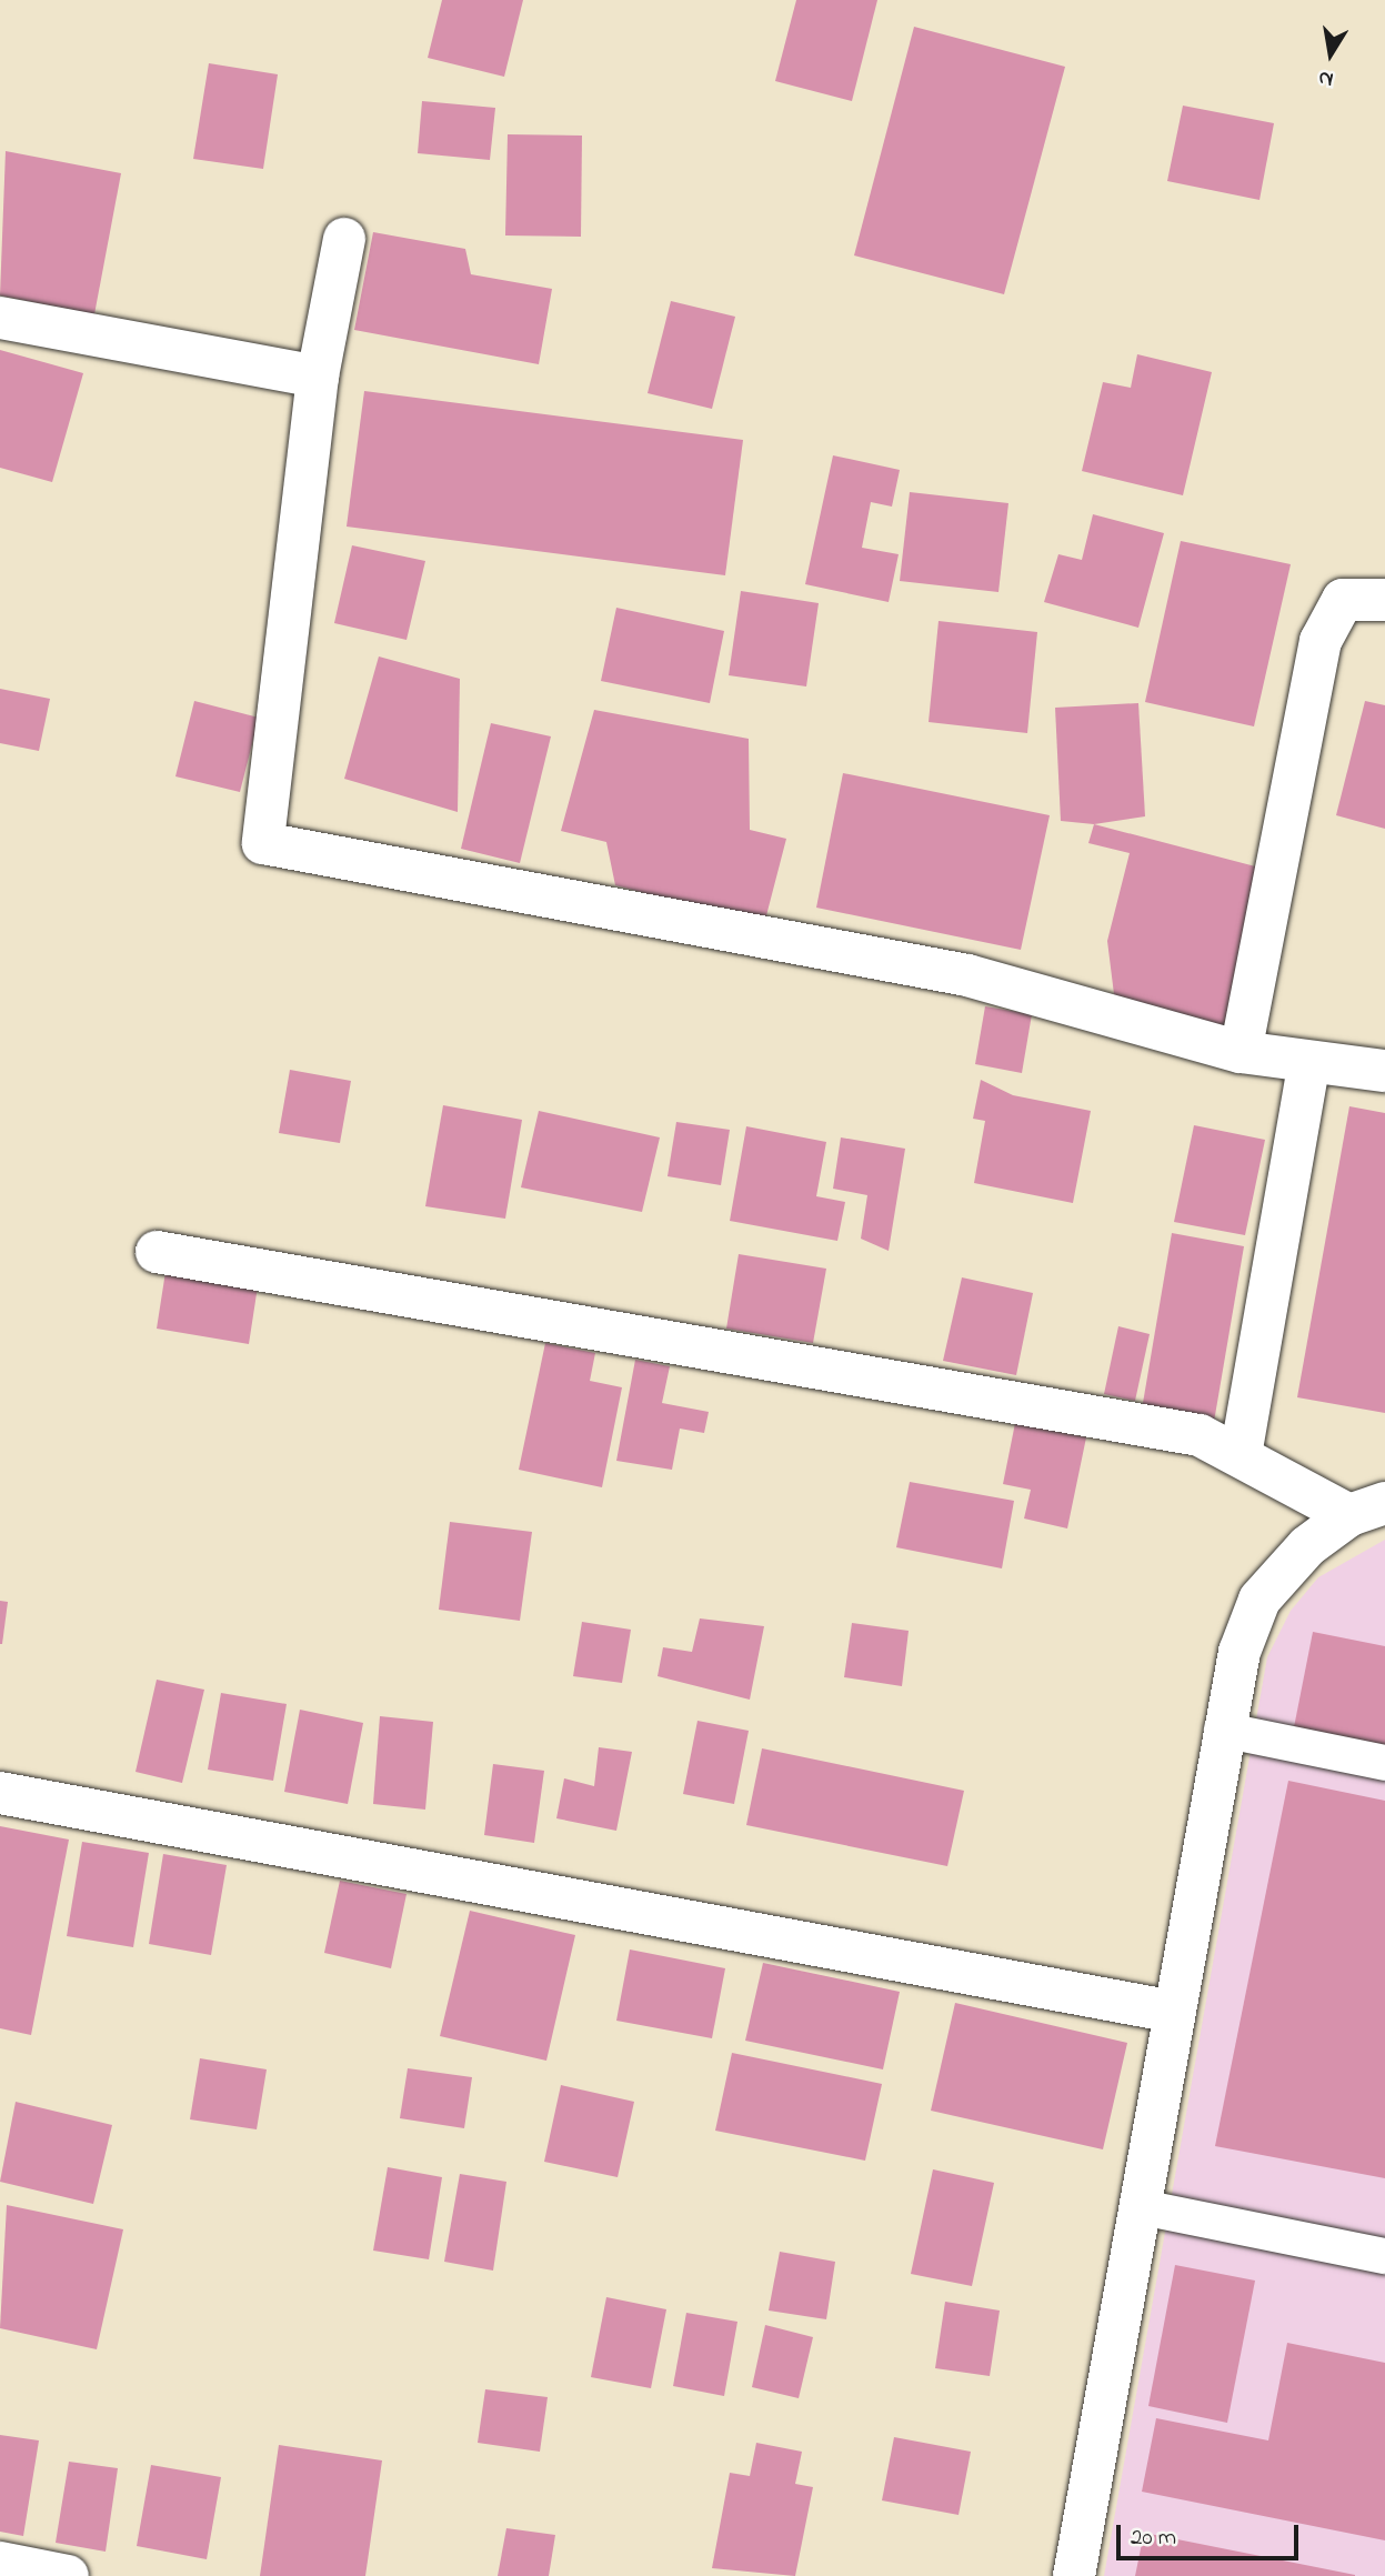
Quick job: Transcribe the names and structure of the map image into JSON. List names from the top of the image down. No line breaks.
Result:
{"scale_bar":"20 m","north":"bottom"}
